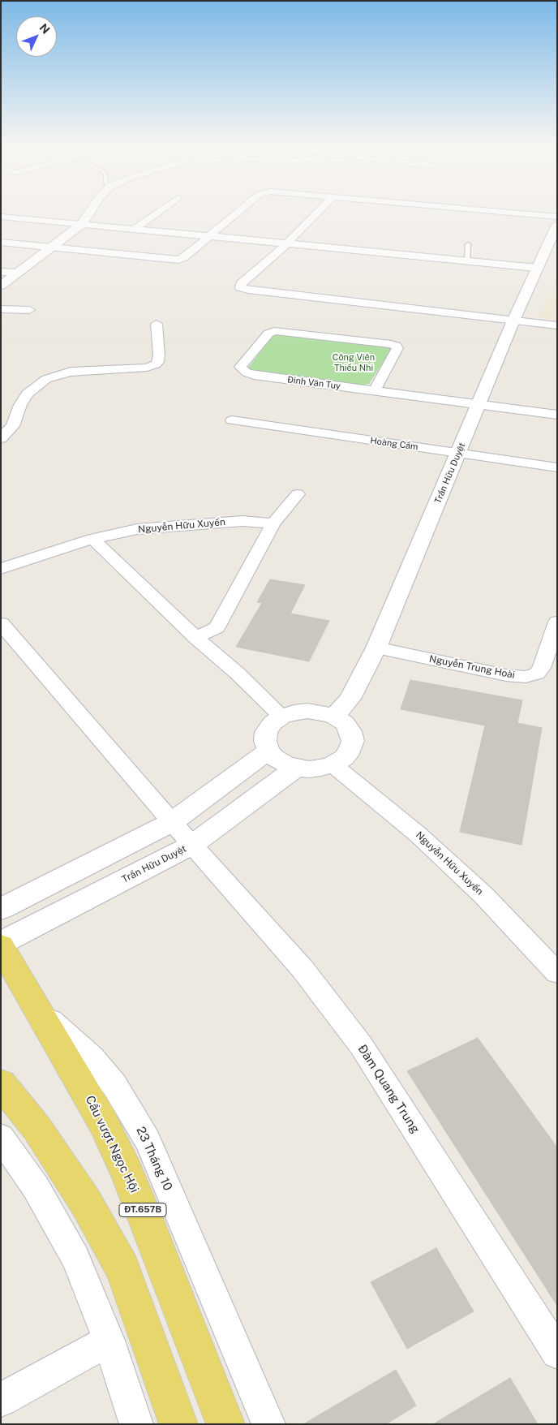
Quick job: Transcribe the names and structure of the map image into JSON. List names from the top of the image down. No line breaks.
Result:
{"streets":{"main road":["Cầu vượt Ngọc Hội","23 Tháng 10","ĐT.657B"],"street":["Đinh Văn Tuy","Hoàng Cầm","Trần Hữu Duyệt","Nguyễn Hữu Xuyến","Nguyễn Trung Hoài","Đàm Quang Trung"]},"crossings":[["Đinh Văn Tuy","Trần Hữu Duyệt"],["Hoàng Cầm","Trần Hữu Duyệt"],["Trần Hữu Duyệt","Nguyễn Hữu Xuyến"],["Trần Hữu Duyệt","Nguyễn Trung Hoài"],["Trần Hữu Duyệt","Đàm Quang Trung"],["Trần Hữu Duyệt","23 Tháng 10"],["Cầu vượt Ngọc Hội","23 Tháng 10"]],"parks":["Công Viên Thiếu Nhi"],"north":"top right"}
